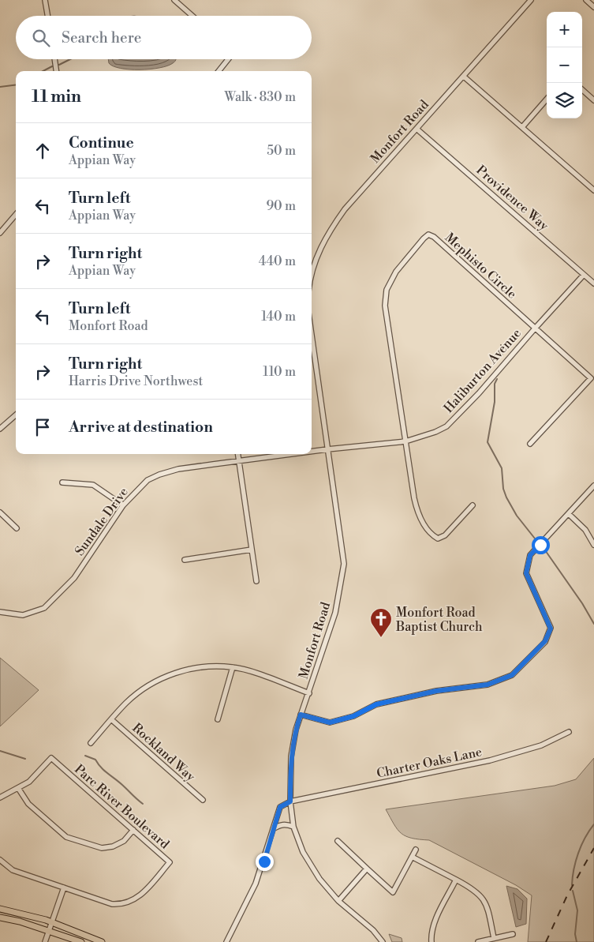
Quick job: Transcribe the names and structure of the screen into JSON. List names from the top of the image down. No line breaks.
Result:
{"streets":{"street":["Monfort Road","Providence Way","Mephisto Circle","Haliburton Avenue","Sundale Drive","Rockland Way","Charter Oaks Lane","Parc River Boulevard"]},"crossings":[["Monfort Road","Providence Way"],["Monfort Road","Haliburton Avenue"],["Monfort Road","Sundale Drive"],["Monfort Road","Charter Oaks Lane"],["Providence Way","Haliburton Avenue"],["Mephisto Circle","Haliburton Avenue"],["Haliburton Avenue","Sundale Drive"]],"places":{"church":["Monfort Road Baptist Church"]},"page":{"map_buttons":["+","−"],"search":"Search here","heading":["11 min","Walk · 830 m"],"list":[["Continue","Appian Way","50 m"],["Turn left","Appian Way","90 m"],["Turn right","Appian Way","440 m"],["Turn left","Monfort Road","140 m"],["Turn right","Harris Drive Northwest","110 m"],"Arrive at destination"]}}
